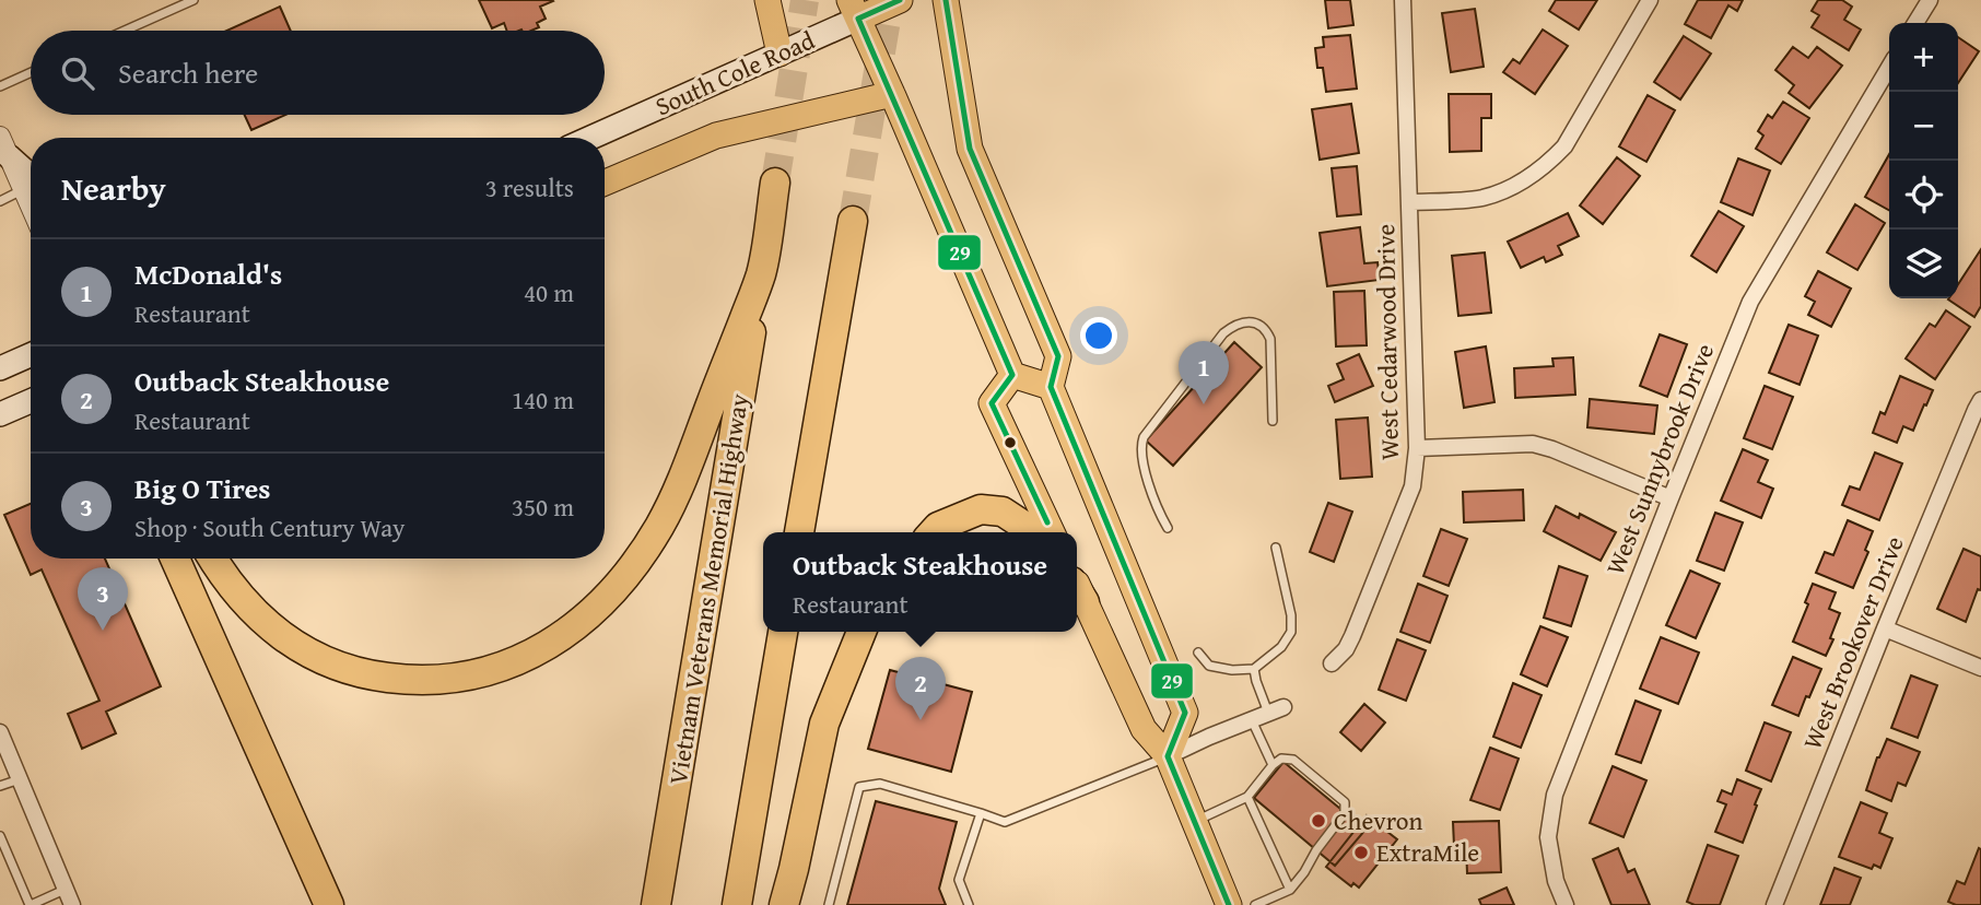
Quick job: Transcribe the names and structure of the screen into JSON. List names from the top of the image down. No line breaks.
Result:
{"streets":{"highway":["Vietnam Veterans Memorial Highway"],"main road":["South Cole Road"],"street":["West Cedarwood Drive","West Sunnybrook Drive","West Brookover Drive"]},"places":["Chevron","ExtraMile"],"lines":["transit line 29"],"page":{"map_buttons":["+","−"],"search":"Search here","heading":["Nearby","3 results"],"list":[{"mark":"1","name":"McDonald's","note":"Restaurant","value":"40 m"},{"mark":"2","name":"Outback Steakhouse","note":"Restaurant","value":"140 m"},{"mark":"3","name":"Big O Tires","note":"Shop · South Century Way","value":"350 m"}],"pins":["1","3","2"],"popup":["Outback Steakhouse","Restaurant"]}}
